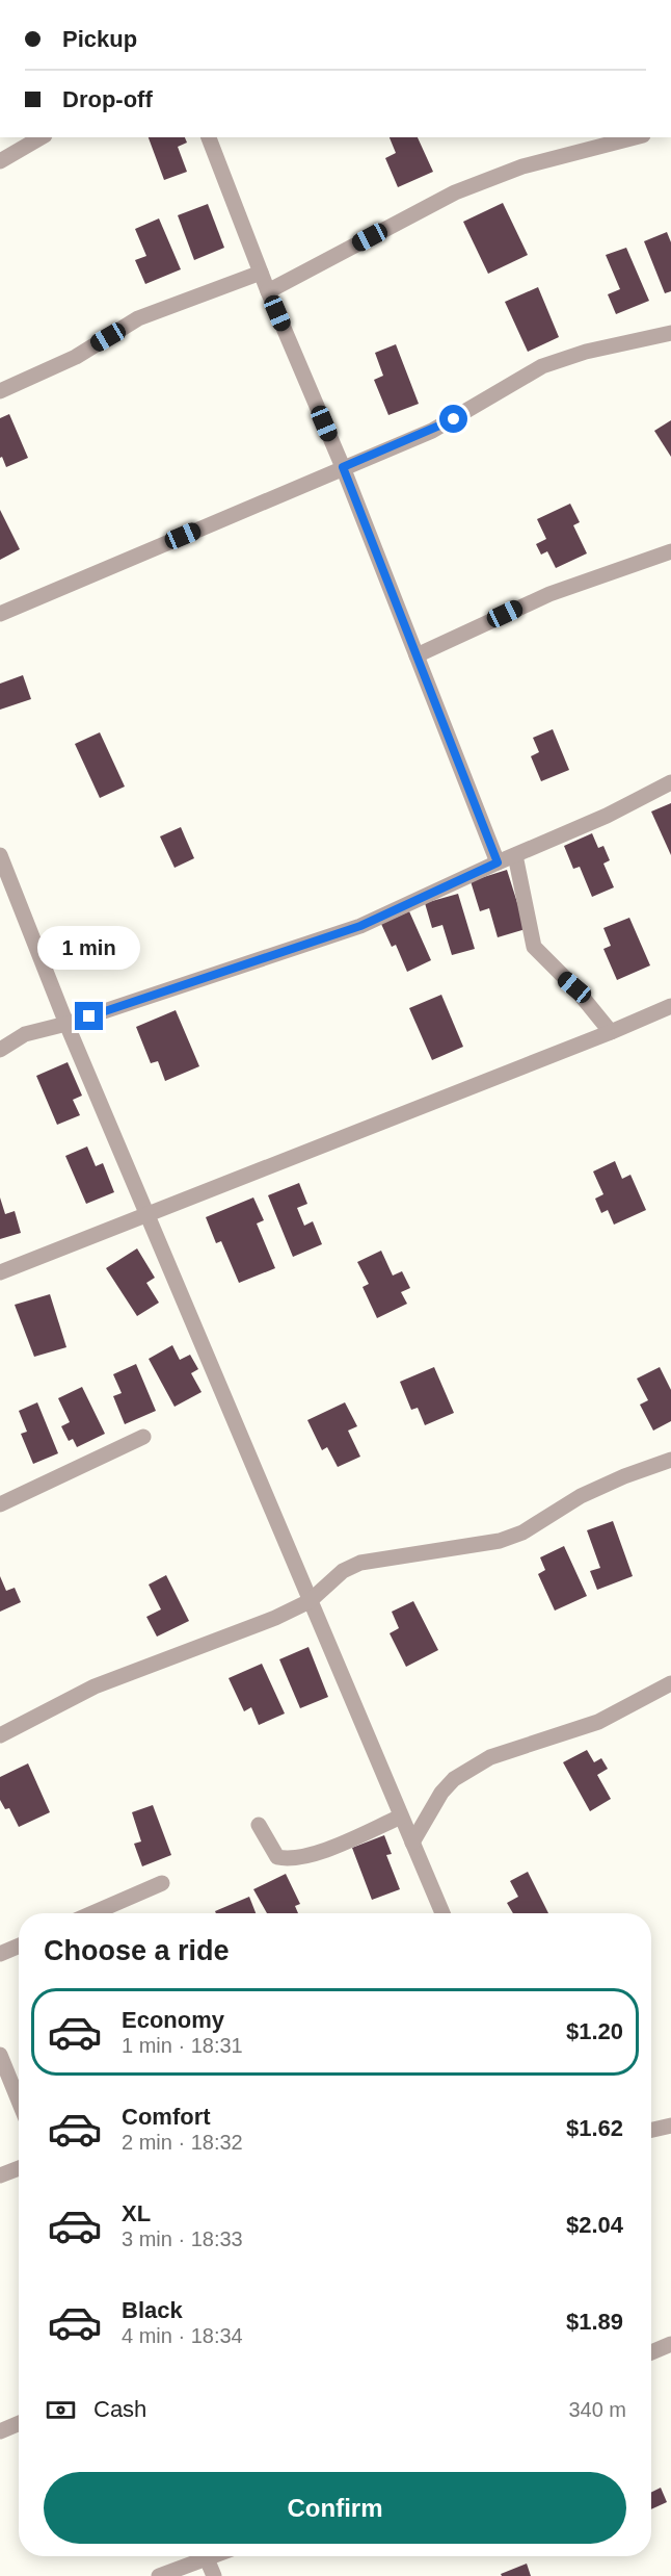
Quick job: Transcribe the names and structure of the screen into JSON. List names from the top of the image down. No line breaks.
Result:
{"page":{"banner":["Pickup","Drop-off"],"bubble":"1 min","heading":"Choose a ride","list":[{"name":"Economy","note":"1 min · 18:31","value":"$1.20"},{"name":"Comfort","note":"2 min · 18:32","value":"$1.62"},{"name":"XL","note":"3 min · 18:33","value":"$2.04"},{"name":"Black","note":"4 min · 18:34","value":"$1.89"}],"pay":["Cash","340 m"],"buttons":"Confirm"}}
